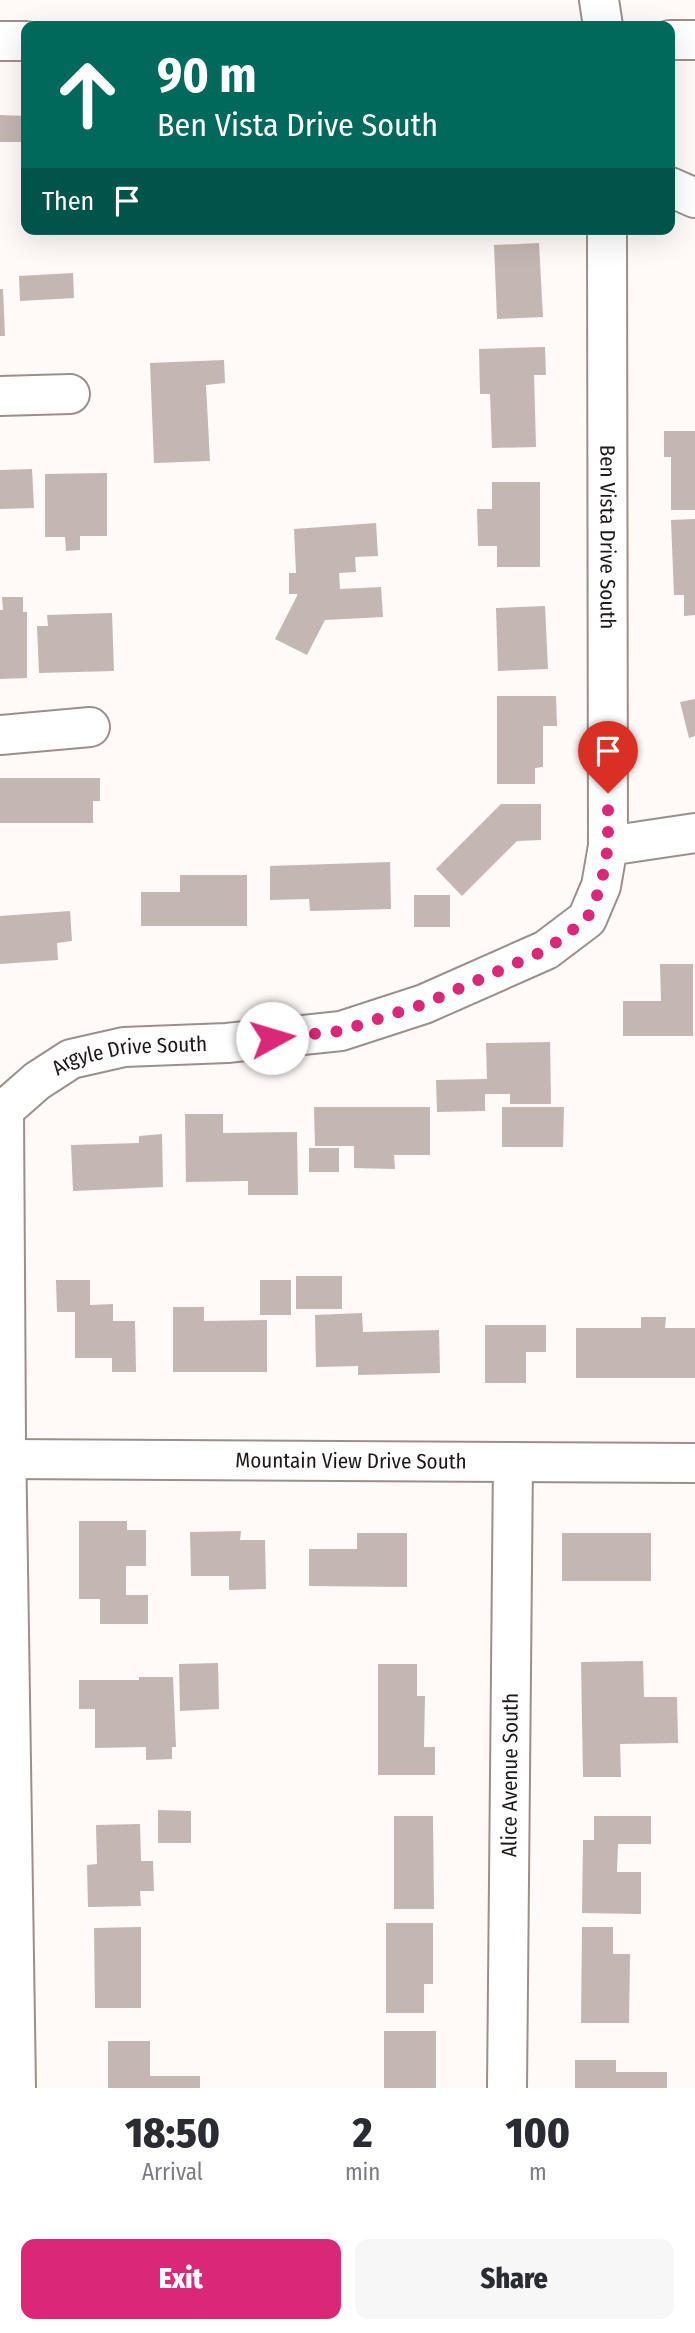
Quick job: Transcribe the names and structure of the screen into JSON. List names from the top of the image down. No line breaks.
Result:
{"streets":{"street":["Ben Vista Drive South","Argyle Drive South","Mountain View Drive South","Alice Avenue South"]},"crossings":[["Ben Vista Drive South","Argyle Drive South"],["Mountain View Drive South","Alice Avenue South"]],"page":{"turn":["90 m","Ben Vista Drive South"],"then":"Then","eta":["18:50","Arrival","2","min","100","m"],"buttons":["Exit","Share"]}}
